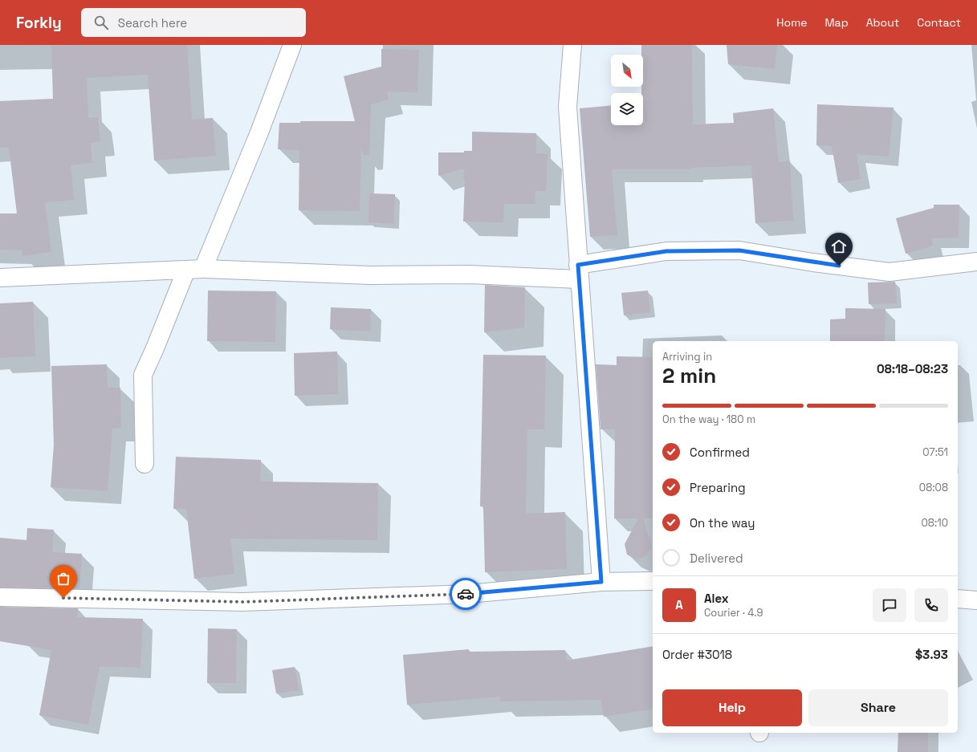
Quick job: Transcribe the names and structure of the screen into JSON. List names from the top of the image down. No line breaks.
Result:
{"north":"bottom right","page":{"header":"Forkly","search":"Search here","nav":["Home","Map","About","Contact"],"heading":["2 min","Arriving in","08:18–08:23"],"panel":["Alex","Courier · 4.9","Order #3018","$3.93"],"bar":"On the way · 180 m","list":[["Confirmed","07:51"],["Preparing","08:08"],["On the way","08:10"],"Delivered"],"round":"A","buttons":["Help","Share"]}}
